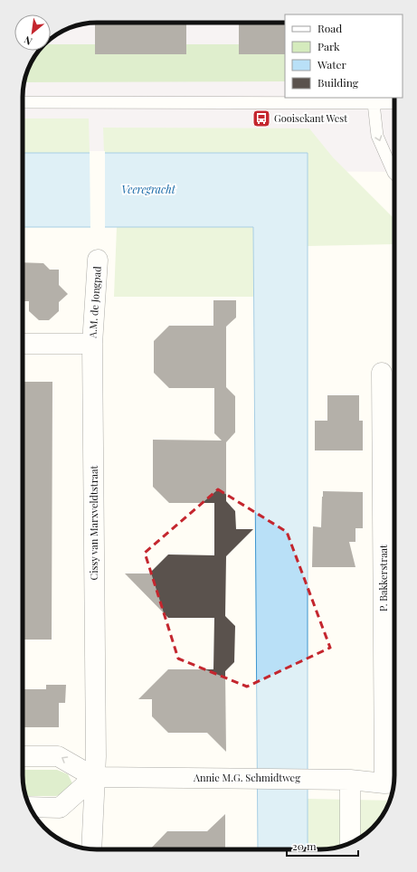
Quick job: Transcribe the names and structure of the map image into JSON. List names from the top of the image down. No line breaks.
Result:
{"streets":{"street":["A.M. de Jongpad","Cissy van Marxveldtstraat","P. Bakkerstraat","Annie M.G. Schmidtweg"]},"crossings":[["A.M. de Jongpad","Cissy van Marxveldtstraat"],["Cissy van Marxveldtstraat","Annie M.G. Schmidtweg"],["P. Bakkerstraat","Annie M.G. Schmidtweg"]],"water":["Veeregracht"],"places":{"bus stop":["Gooisekant West"]},"legend":["Road","Park","Water","Building"],"scale_bar":"20 m","north":"bottom left"}
